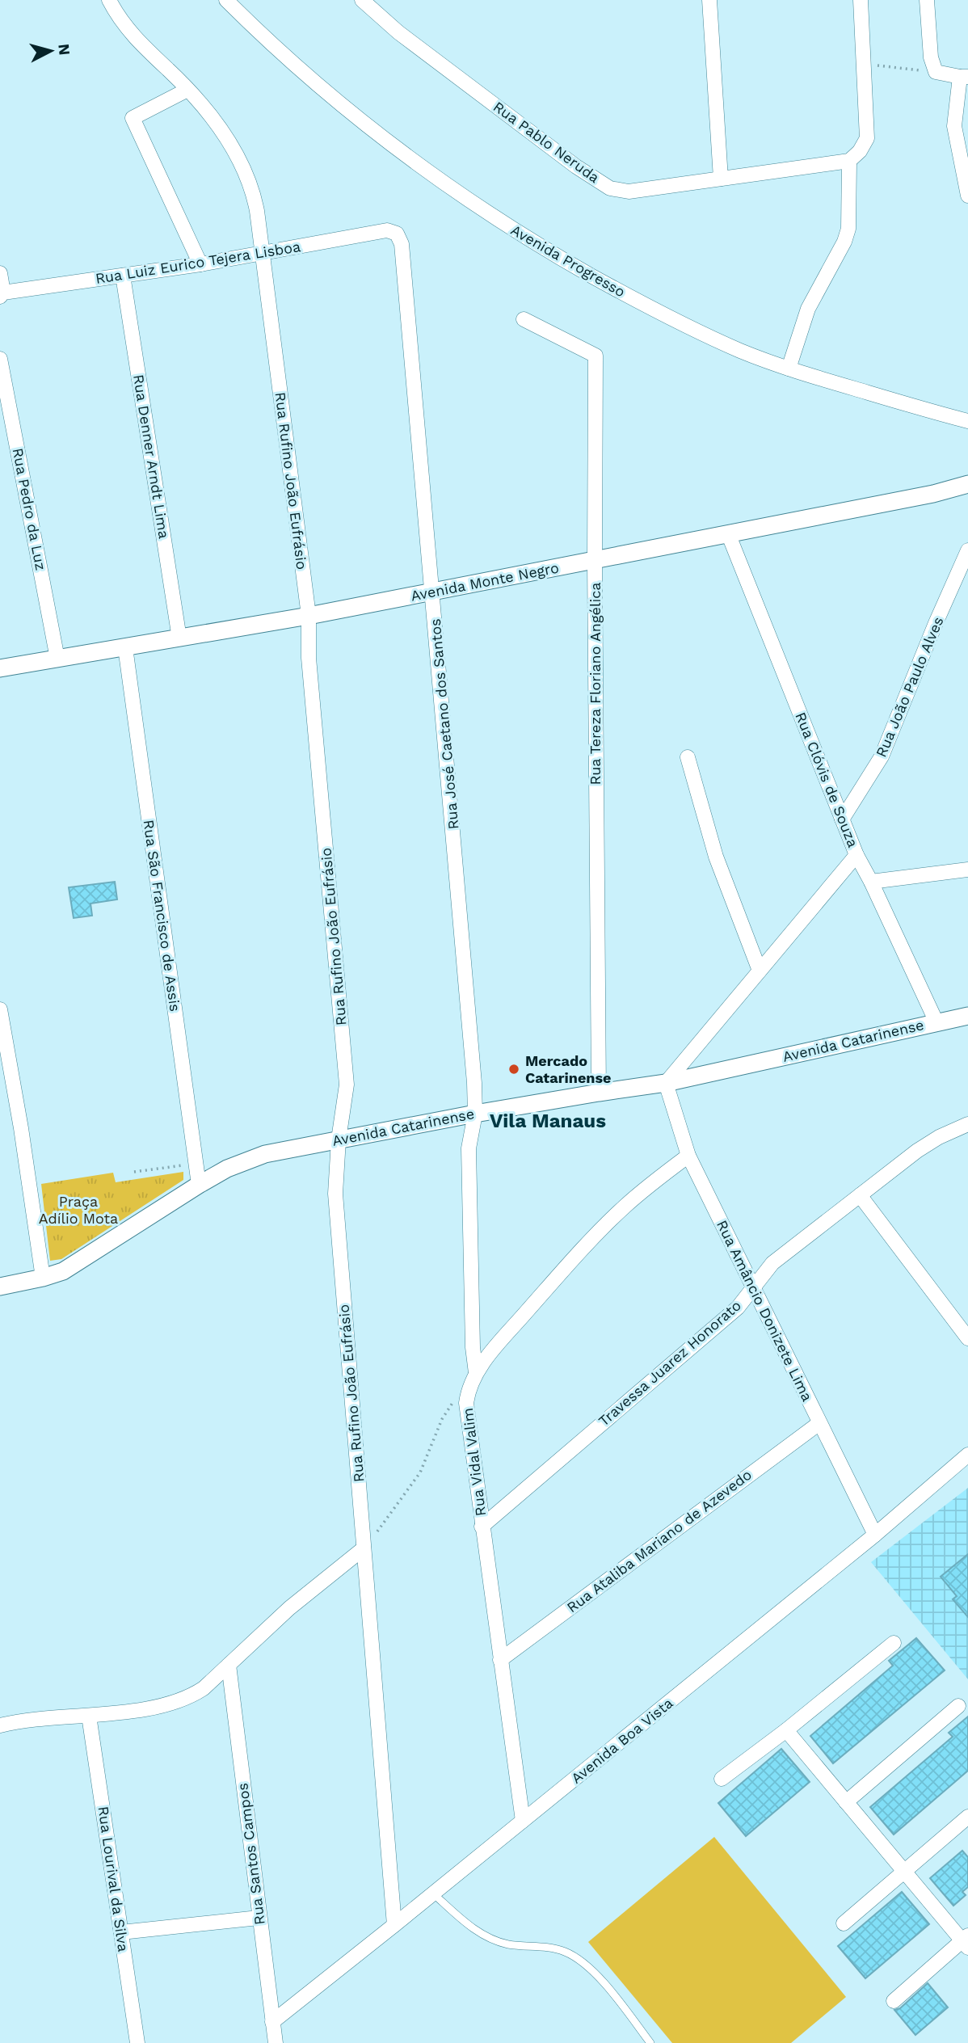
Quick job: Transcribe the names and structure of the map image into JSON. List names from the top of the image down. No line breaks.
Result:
{"streets":{"street":["Rua Pablo Neruda","Avenida Progresso","Rua Luiz Eurico Tejera Lisboa","Rua Denner Arndt Lima","Rua Rufino João Eufrásio","Rua Pedro da Luz","Avenida Monte Negro","Rua Tereza Floriano Angélica","Rua João Paulo Alves","Rua José Caetano dos Santos","Rua Clóvis de Souza","Rua São Francisco de Assis","Avenida Catarinense","Rua Amâncio Donizete Lima","Travessa Juarez Honorato","Rua Vidal Valim","Rua Ataliba Mariano de Azevedo","Avenida Boa Vista","Rua Santos Campos","Rua Lourival da Silva"]},"crossings":[["Rua Luiz Eurico Tejera Lisboa","Rua Denner Arndt Lima"],["Rua Luiz Eurico Tejera Lisboa","Rua Rufino João Eufrásio"],["Rua Luiz Eurico Tejera Lisboa","Rua José Caetano dos Santos"],["Rua Denner Arndt Lima","Avenida Monte Negro"],["Rua Rufino João Eufrásio","Avenida Monte Negro"],["Rua Rufino João Eufrásio","Avenida Catarinense"],["Rua Rufino João Eufrásio","Avenida Boa Vista"],["Rua Pedro da Luz","Avenida Monte Negro"],["Avenida Monte Negro","Rua Tereza Floriano Angélica"],["Avenida Monte Negro","Rua José Caetano dos Santos"],["Avenida Monte Negro","Rua Clóvis de Souza"],["Avenida Monte Negro","Rua São Francisco de Assis"],["Rua Tereza Floriano Angélica","Avenida Catarinense"],["Rua João Paulo Alves","Rua Clóvis de Souza"],["Rua José Caetano dos Santos","Avenida Catarinense"],["Rua José Caetano dos Santos","Rua Vidal Valim"],["Rua Clóvis de Souza","Avenida Catarinense"],["Rua São Francisco de Assis","Avenida Catarinense"],["Avenida Catarinense","Rua Amâncio Donizete Lima"],["Rua Amâncio Donizete Lima","Travessa Juarez Honorato"],["Rua Amâncio Donizete Lima","Rua Vidal Valim"],["Rua Amâncio Donizete Lima","Rua Ataliba Mariano de Azevedo"],["Rua Amâncio Donizete Lima","Avenida Boa Vista"],["Travessa Juarez Honorato","Rua Vidal Valim"],["Rua Vidal Valim","Rua Ataliba Mariano de Azevedo"],["Rua Vidal Valim","Avenida Boa Vista"],["Avenida Boa Vista","Rua Santos Campos"]],"districts":["Vila Manaus"],"parks":["Praça Adílio Mota"],"places":["Mercado Catarinense"],"north":"right"}
